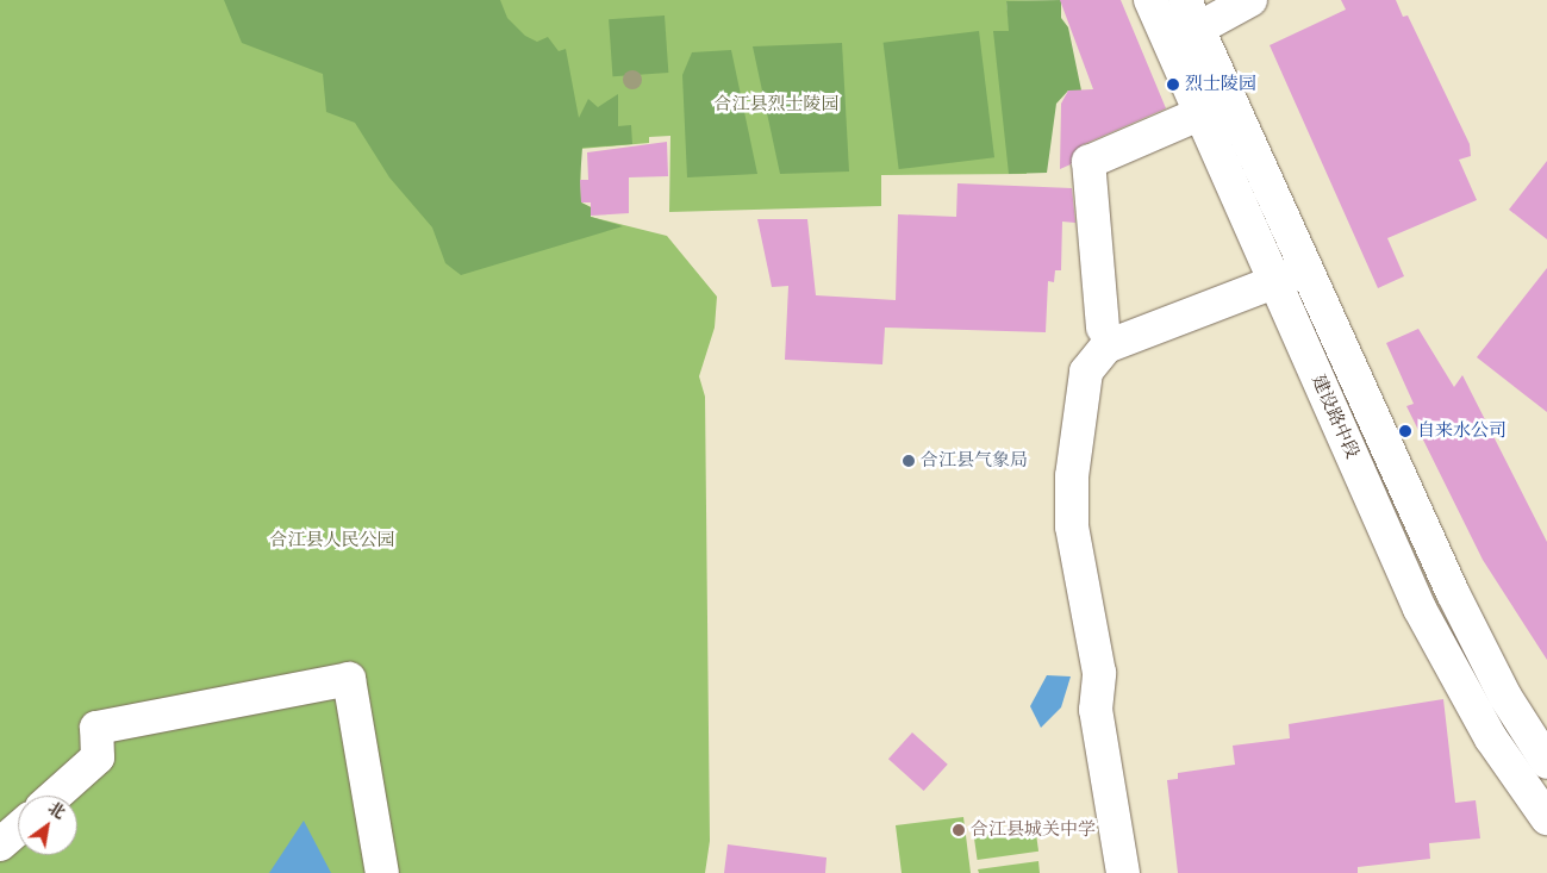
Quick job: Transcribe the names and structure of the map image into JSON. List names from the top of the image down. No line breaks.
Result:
{"streets":{"main road":["建设路中段"]},"parks":["合江县烈士陵园","合江县人民公园"],"places":["烈士陵园","自来水公司","合江县气象局","合江县城关中学"],"north":"top right"}
